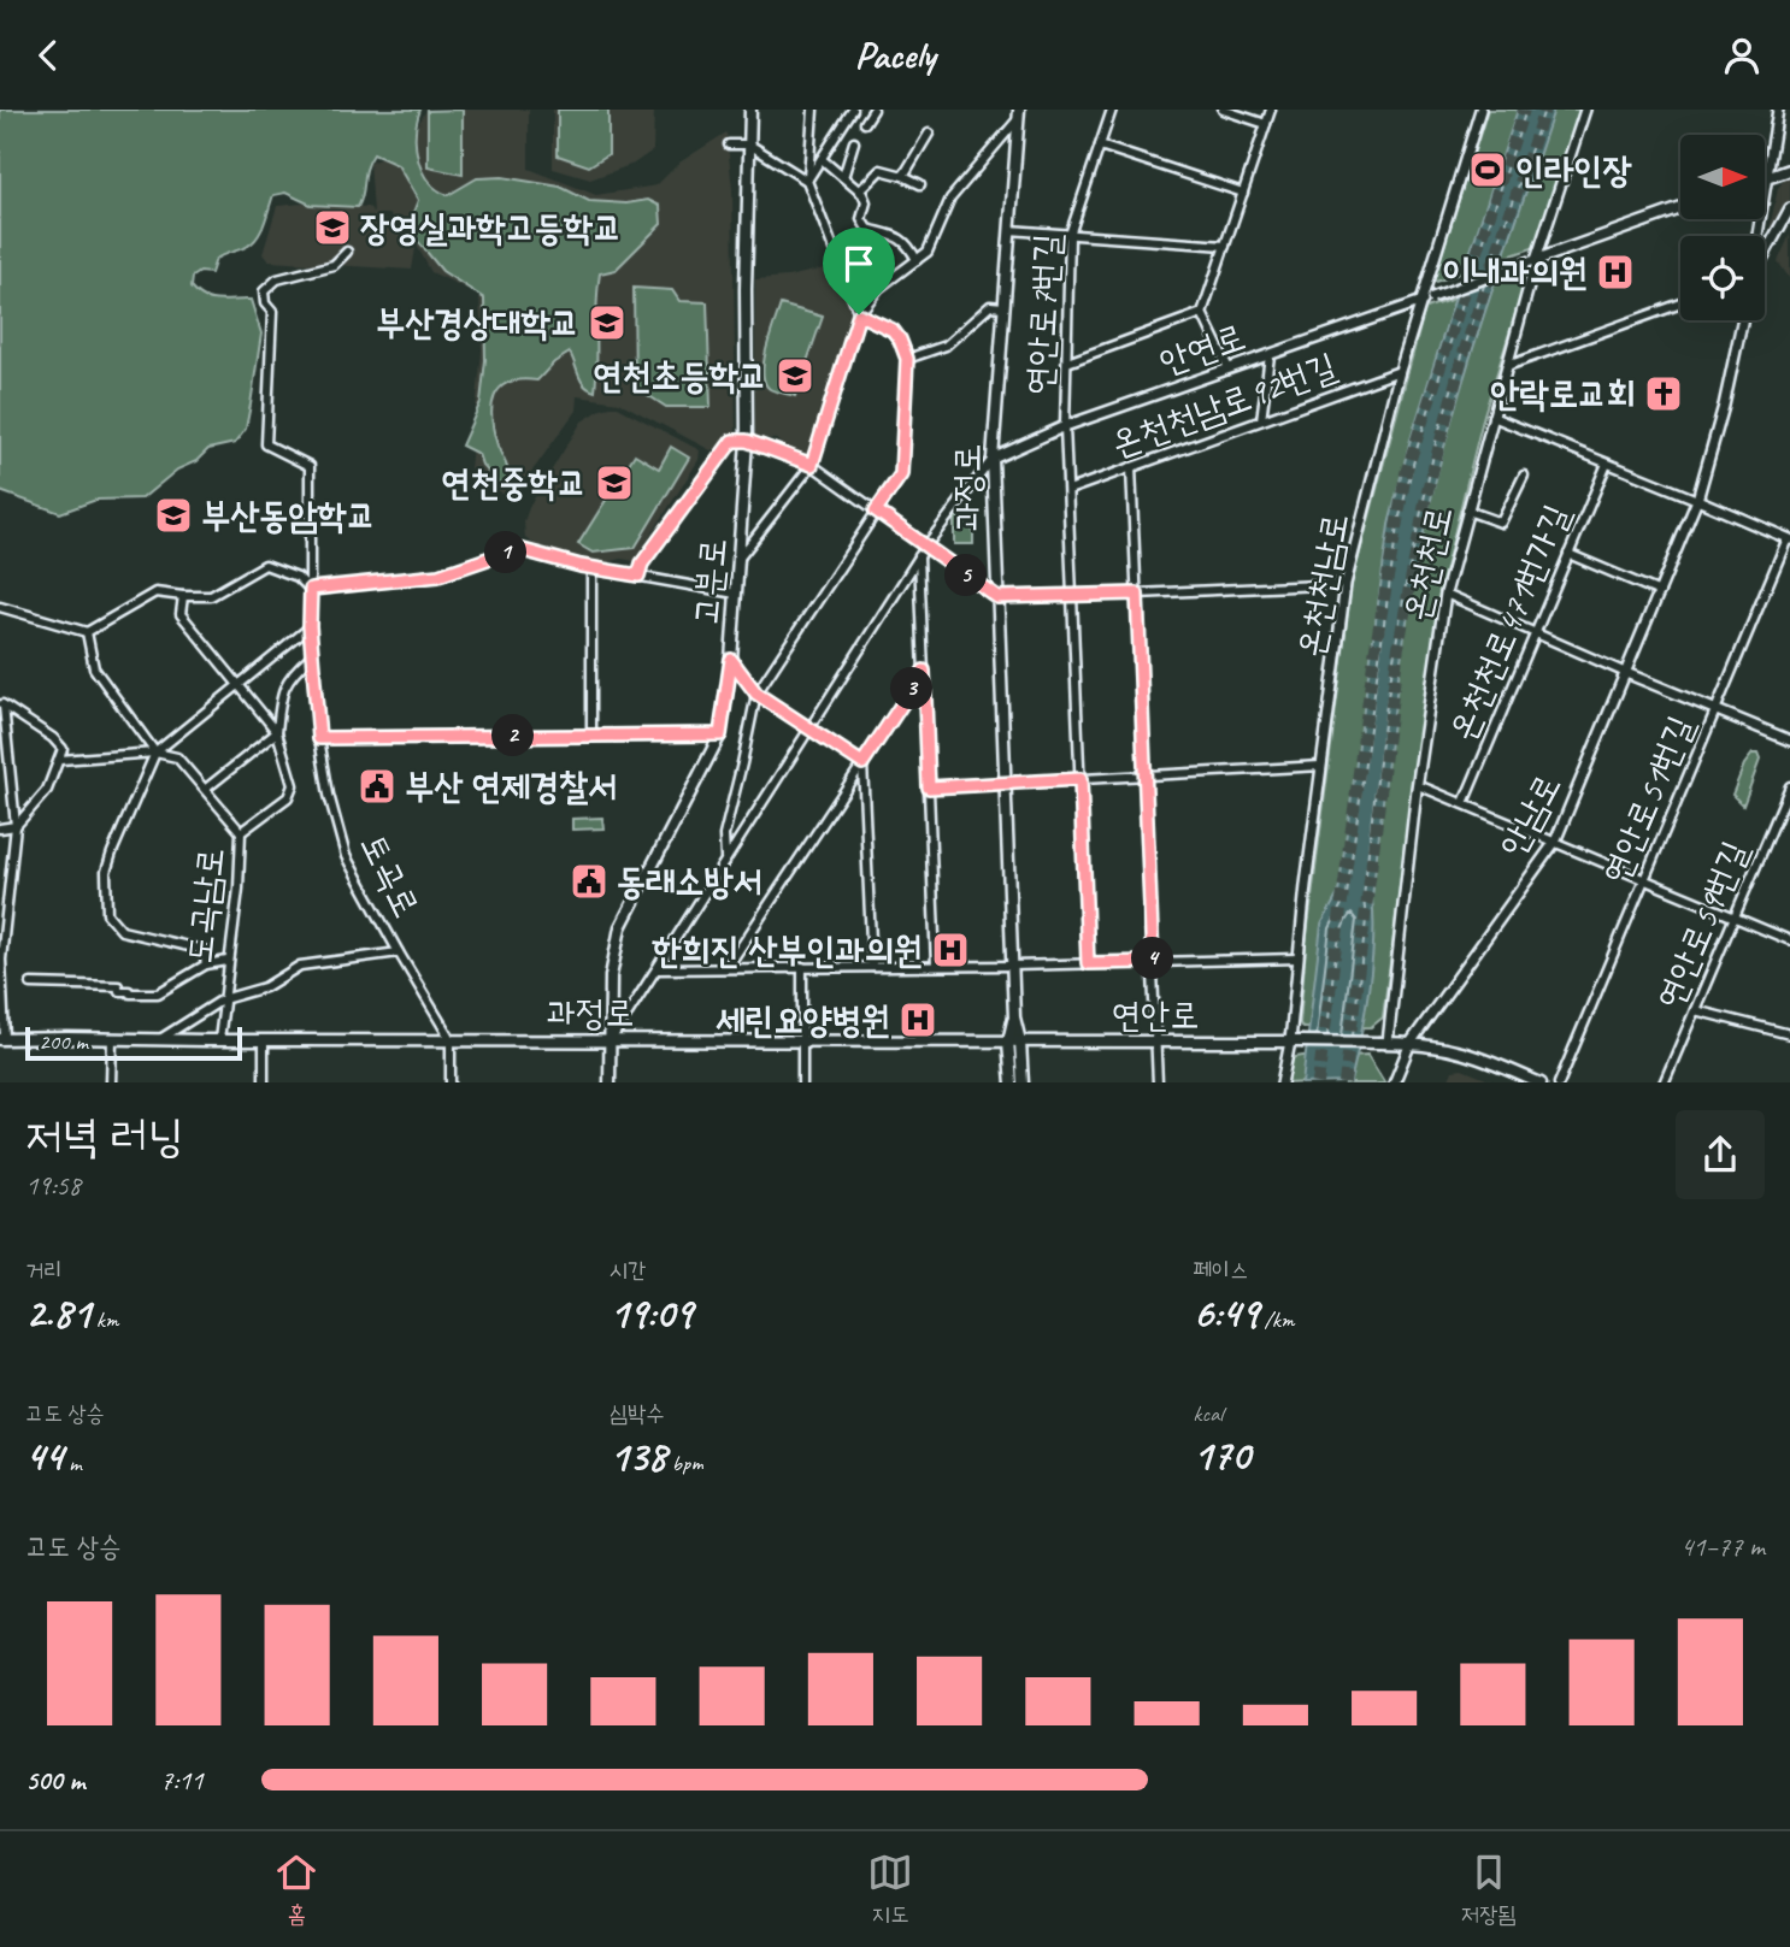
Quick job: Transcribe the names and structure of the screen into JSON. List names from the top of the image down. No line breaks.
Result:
{"streets":{"main road":["과정로","고분로","연안로"],"street":["연안로7번길","안연로","온천천남로92번길","온천천로","온천천남로","온천천로471번가길","연안로51번길","안남로","토곡로","도곡남로","연안로59번길"]},"crossings":[["연안로7번길","안연로"],["연안로7번길","온천천남로92번길"],["안연로","과정로"],["안연로","온천천로"],["안연로","온천천남로"],["온천천남로92번길","온천천남로"],["과정로","고분로"],["과정로","토곡로"],["과정로","도곡남로"],["과정로","연안로"],["온천천로","연안로"],["온천천남로","연안로"]],"places":{"sports":["인라인장"],"school or university":["장영실과학고등학교","부산경상대학교","연천초등학교","연천중학교","부산동암학교"],"hospital":["이내과의원","한희진 산부인과의원","세린요양병원"],"church":["안락로교회"],"public building":["부산 연제경찰서","동래소방서"]},"scale_bar":"200 m","north":"right","page":{"header":"Pacely","pins":["1","5","3","2","4"],"scale":"200 m","heading":["저녁 러닝","19:58"],"stats":[["거리","2.81 km"],["시간","19:09"],["페이스","6:49 /km"],["고도 상승","44 m"],["심박수","138 bpm"],["kcal","170"]],"chart":["고도 상승","41–77 m"],"list":[{"name":"500 m","note":"7:11"}],"tabs":["홈","지도","저장됨"]}}
